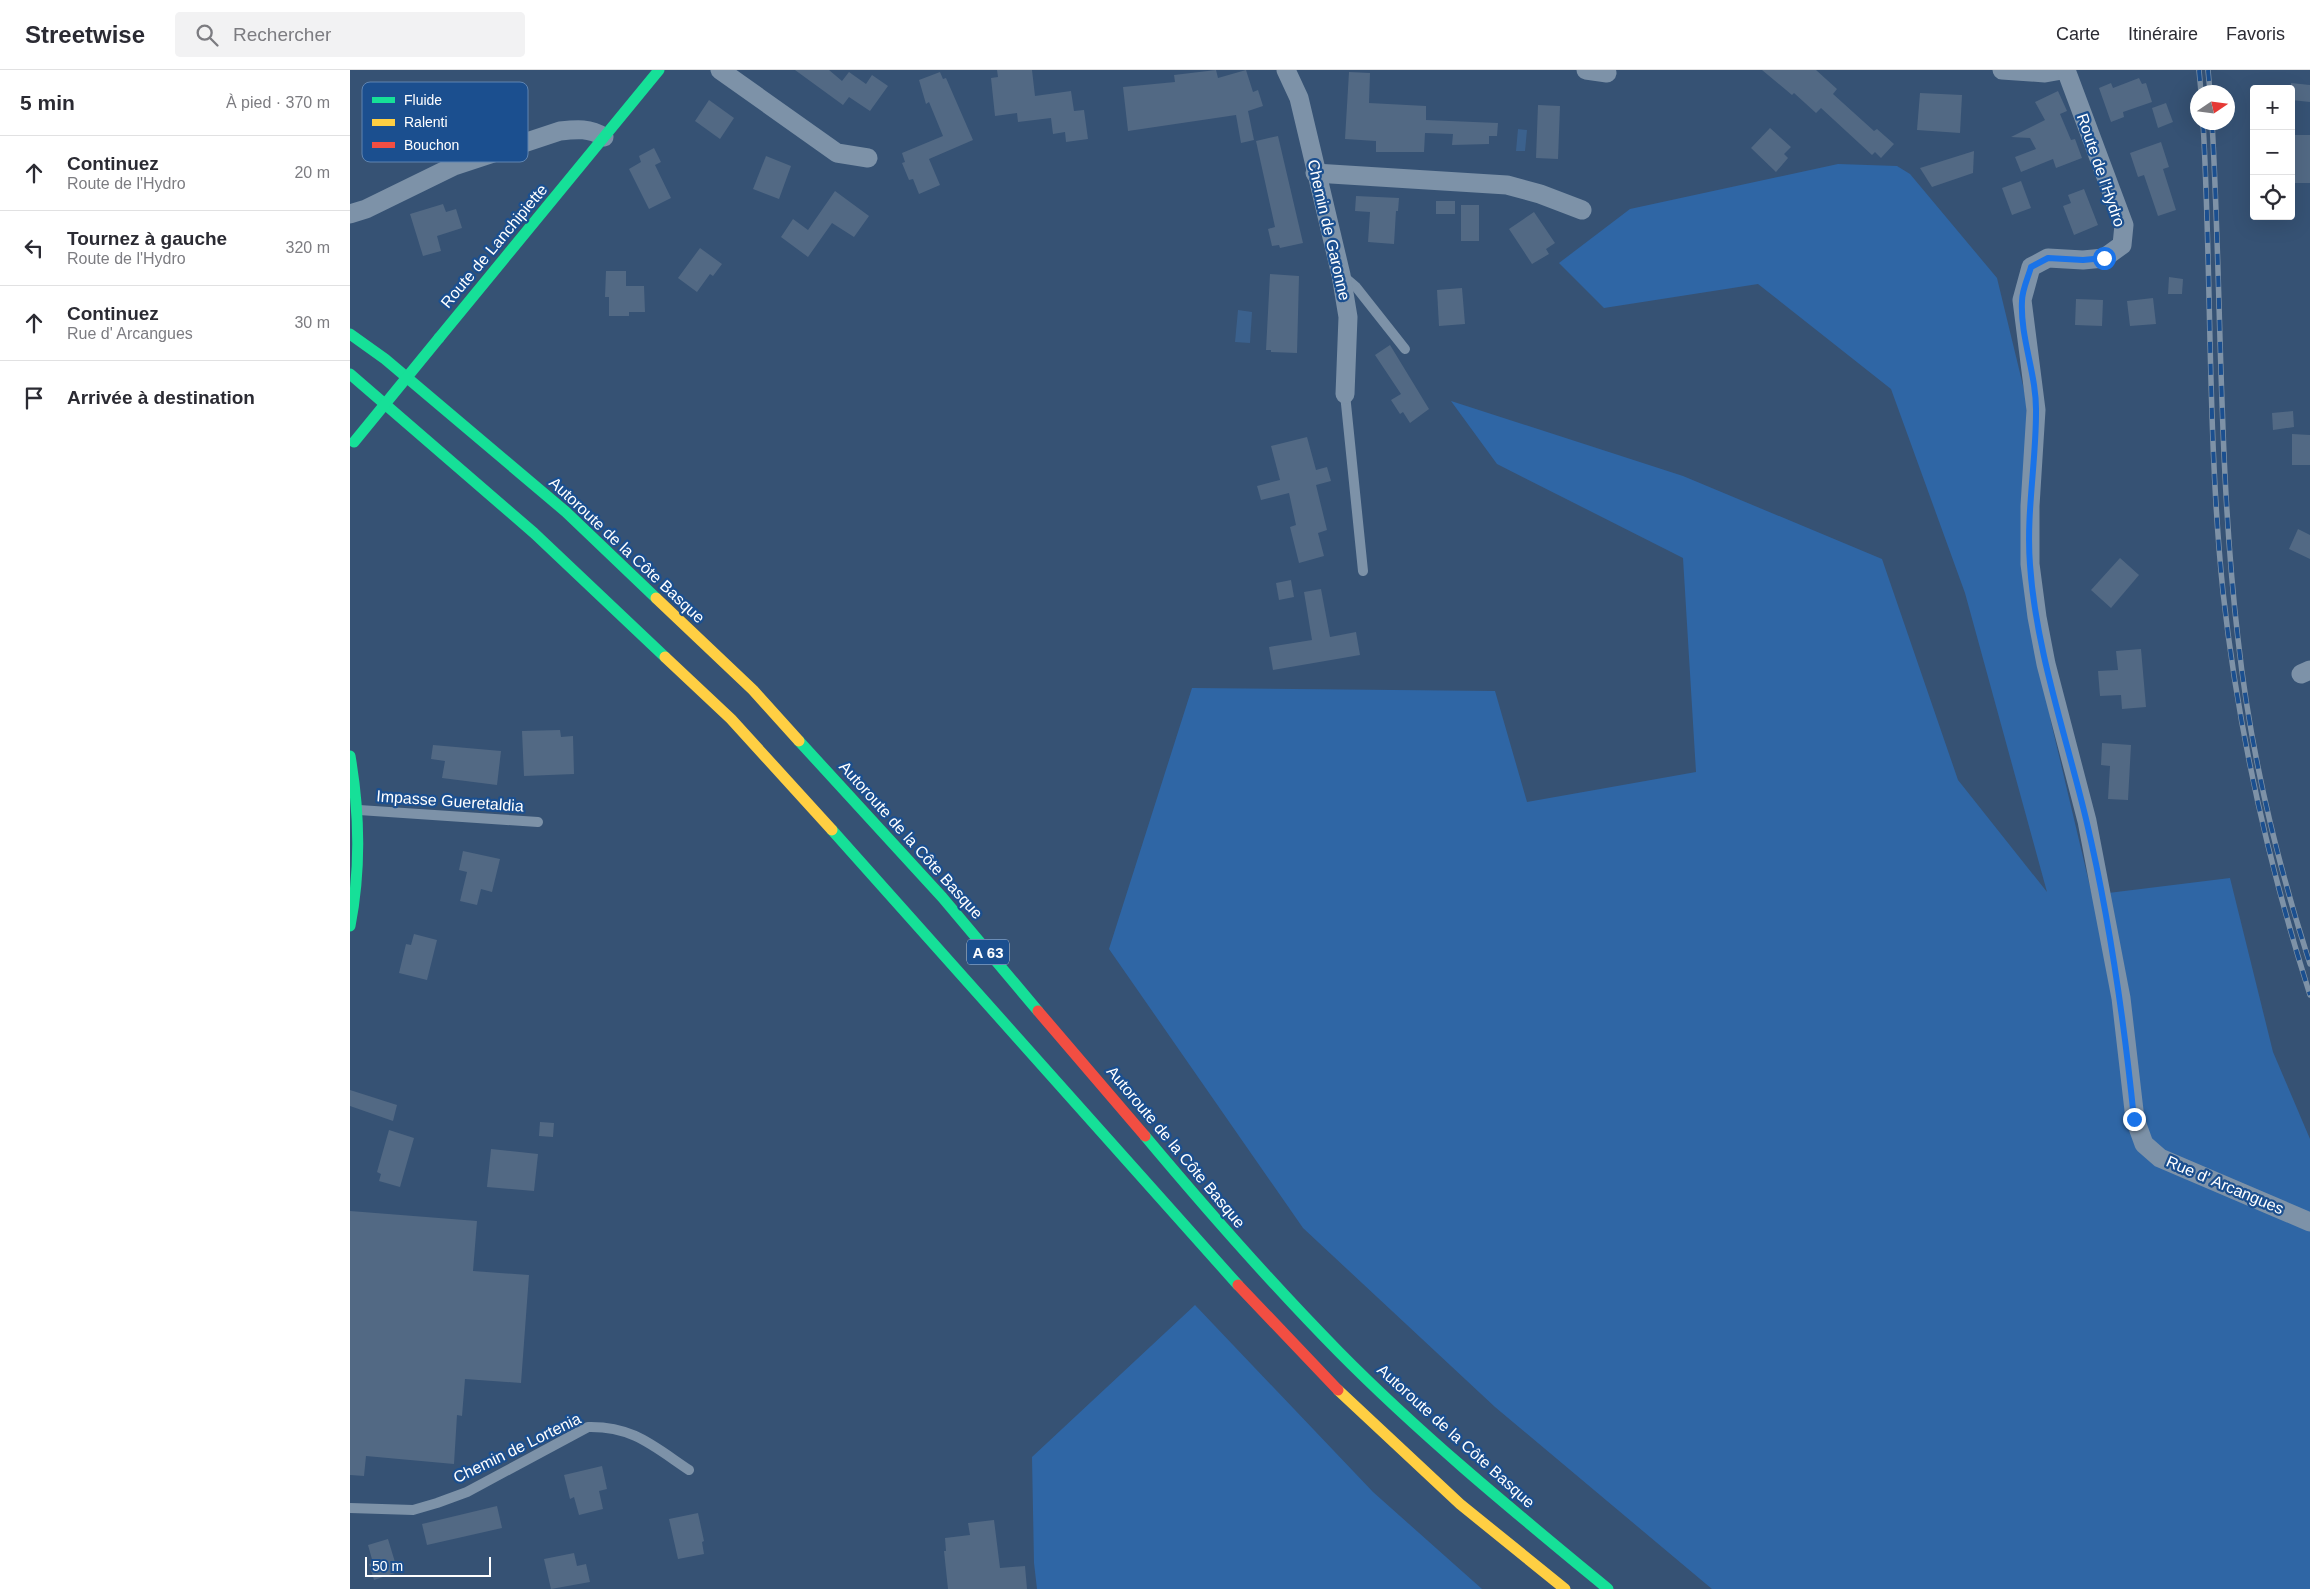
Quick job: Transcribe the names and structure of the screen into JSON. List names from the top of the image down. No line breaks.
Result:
{"streets":{"main road":["Route de Lanchipiette","Autoroute de la Côte Basque","A 63"],"street":["Route de l'Hydro","Chemin de Garonne","Rue d' Arcangues"],"lane":["Impasse Gueretaldia","Chemin de Lortenia"]},"crossings":[["Route de l'Hydro","Rue d' Arcangues"]],"legend":["Fluide","Ralenti","Bouchon"],"scale_bar":"50 m","north":"right","page":{"header":"Streetwise","search":"Rechercher","nav":["Carte","Itinéraire","Favoris"],"heading":["5 min","À pied · 370 m"],"map_buttons":["+","−"],"list":[["Continuez","Route de l'Hydro","20 m"],["Tournez à gauche","Route de l'Hydro","320 m"],["Continuez","Rue d' Arcangues","30 m"],"Arrivée à destination"],"scale":"50 m"}}
